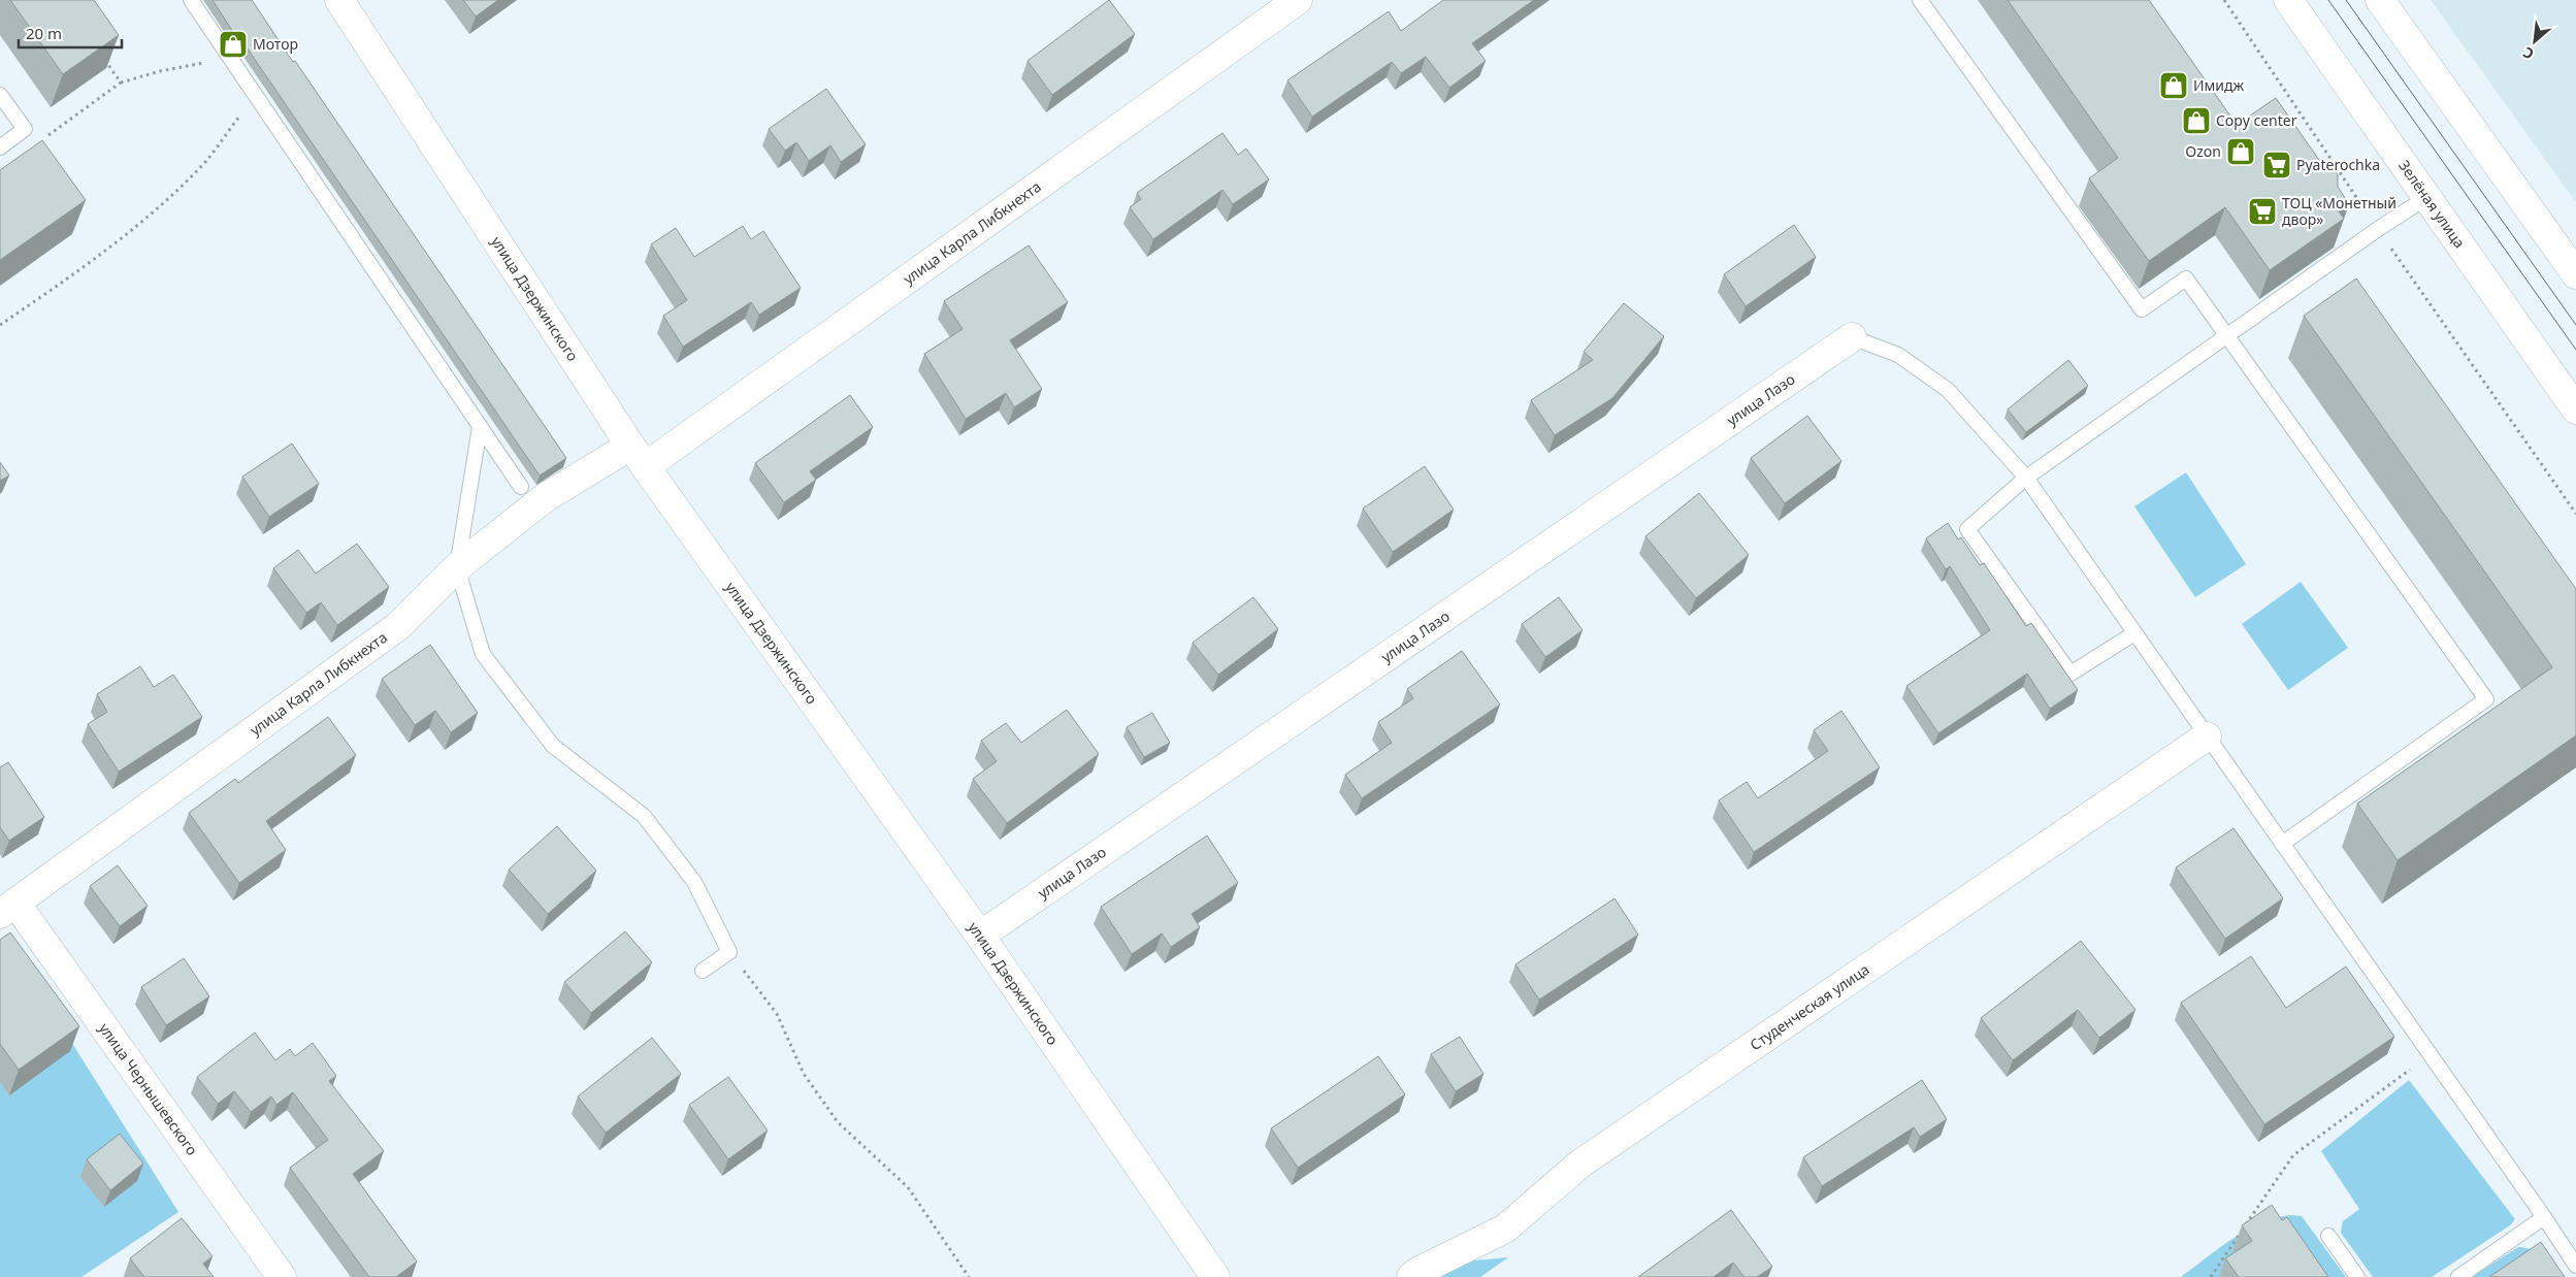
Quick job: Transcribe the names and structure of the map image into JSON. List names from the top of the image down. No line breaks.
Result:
{"streets":{"street":["Зелёная улица","улица Карла Либкнехта","улица Дзержинского","улица Лазо","Студенческая улица","улица Чернышевского"]},"crossings":[["улица Карла Либкнехта","улица Дзержинского"],["улица Карла Либкнехта","улица Чернышевского"],["улица Дзержинского","улица Лазо"]],"places":{"shop":["Мотор","Имидж","Copy center","Ozon"],"supermarket":["Pyaterochka","ТОЦ «Монетный двор»"]},"scale_bar":"20 m","north":"bottom left"}
